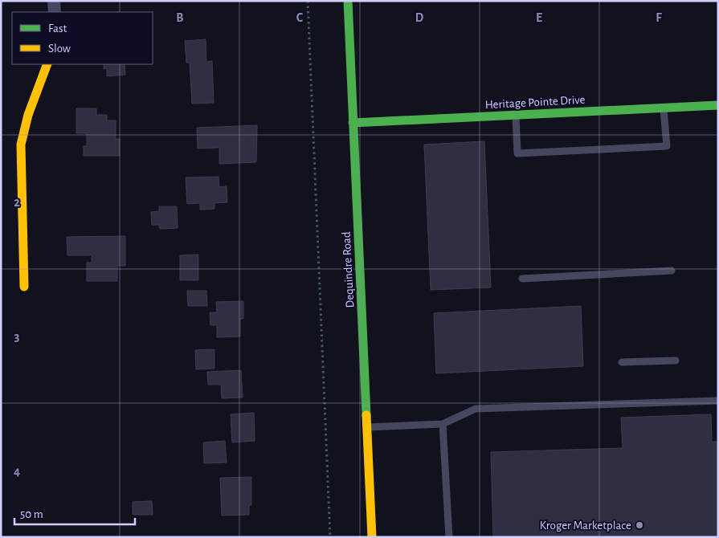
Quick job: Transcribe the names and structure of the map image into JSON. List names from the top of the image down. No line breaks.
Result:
{"streets":{"street":["Heritage Pointe Drive","Dequindre Road"]},"crossings":[["Heritage Pointe Drive","Dequindre Road"]],"places":["Kroger Marketplace"],"legend":["Fast","Slow"],"scale_bar":"50 m","grid":{"columns":["B","C","D","E","F"],"rows":["2","3","4"]}}
